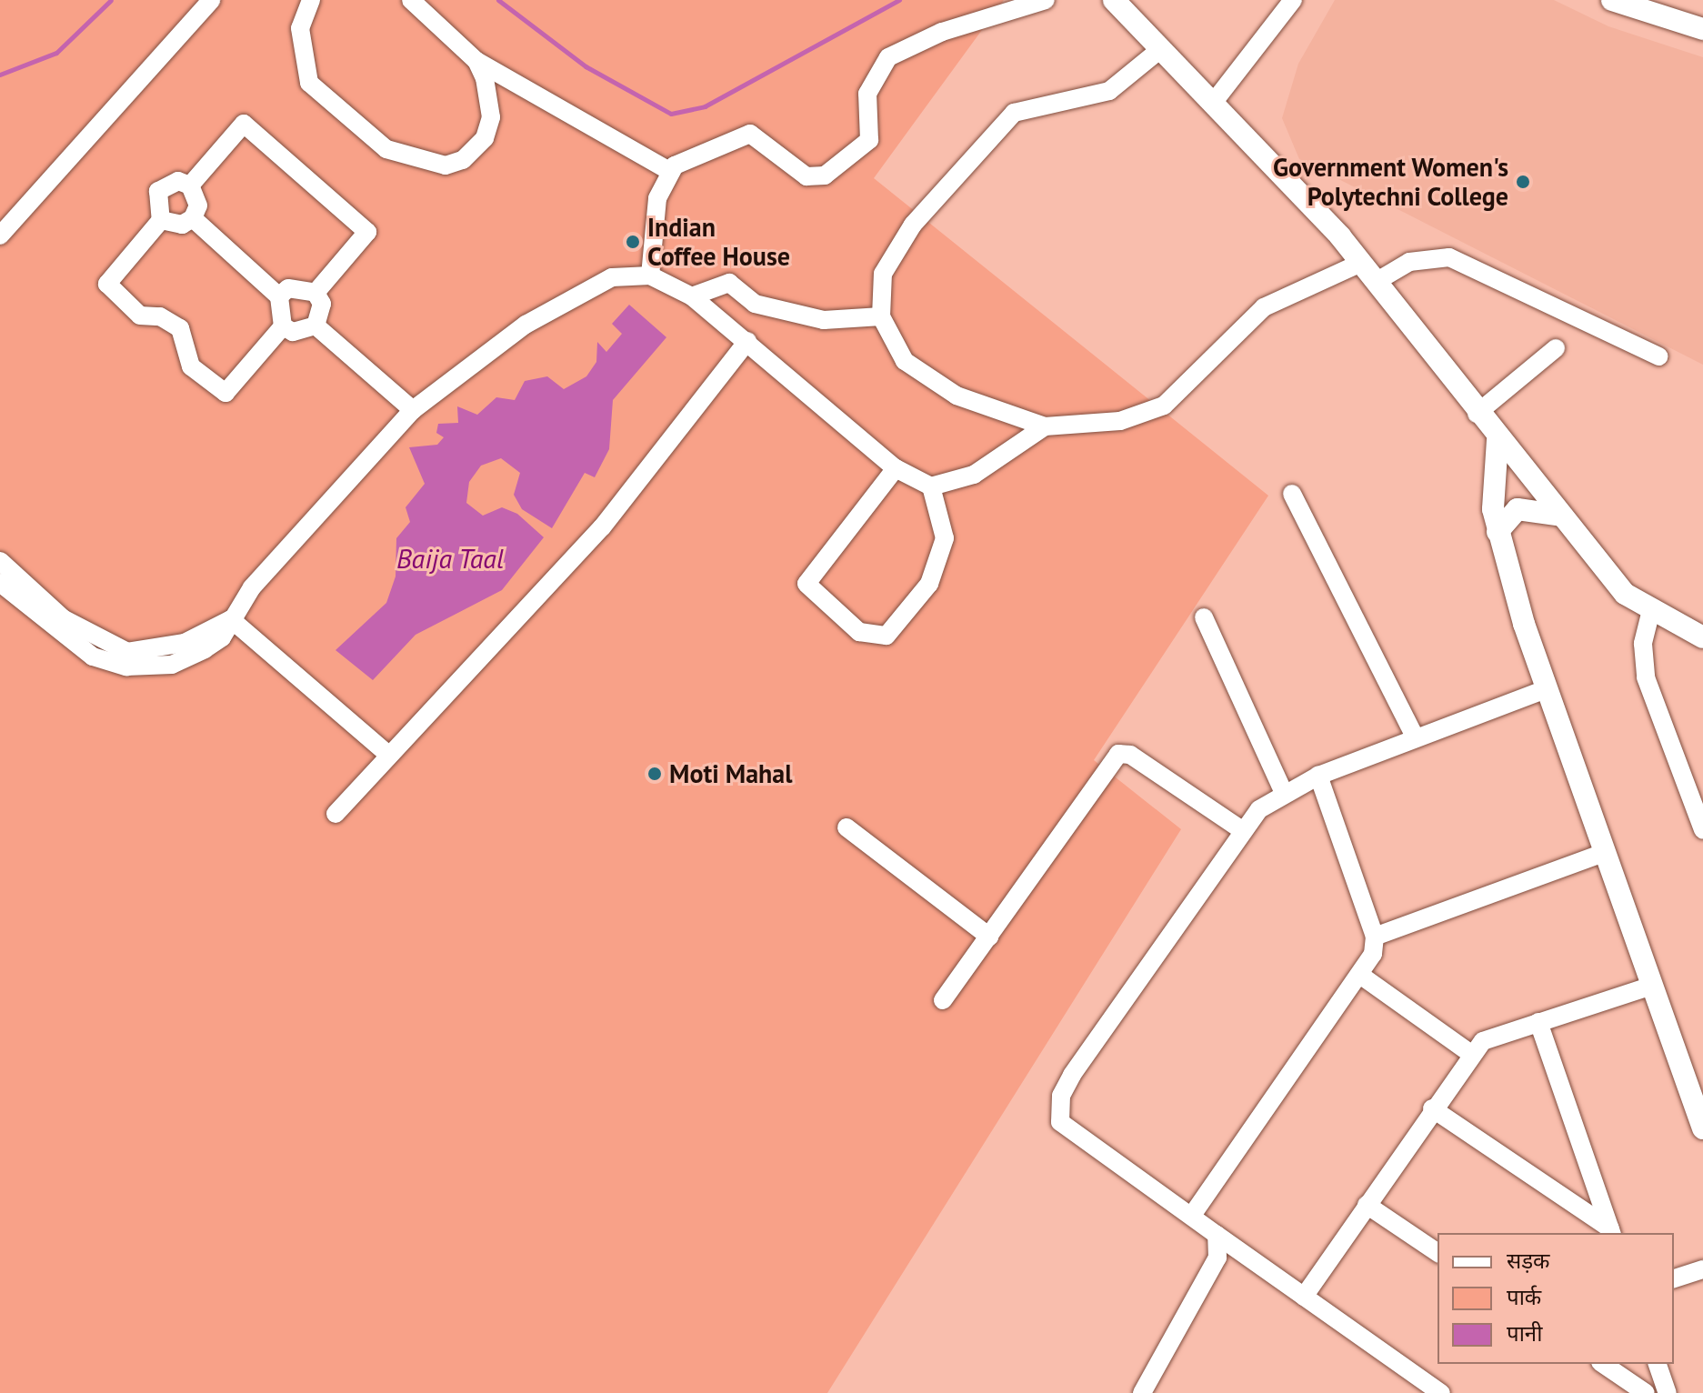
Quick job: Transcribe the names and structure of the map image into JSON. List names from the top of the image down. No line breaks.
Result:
{"water":["Baija Taal"],"places":["Government Women's Polytechni College","Indian Coffee House","Moti Mahal"],"legend":["सड़क","पार्क","पानी"]}
